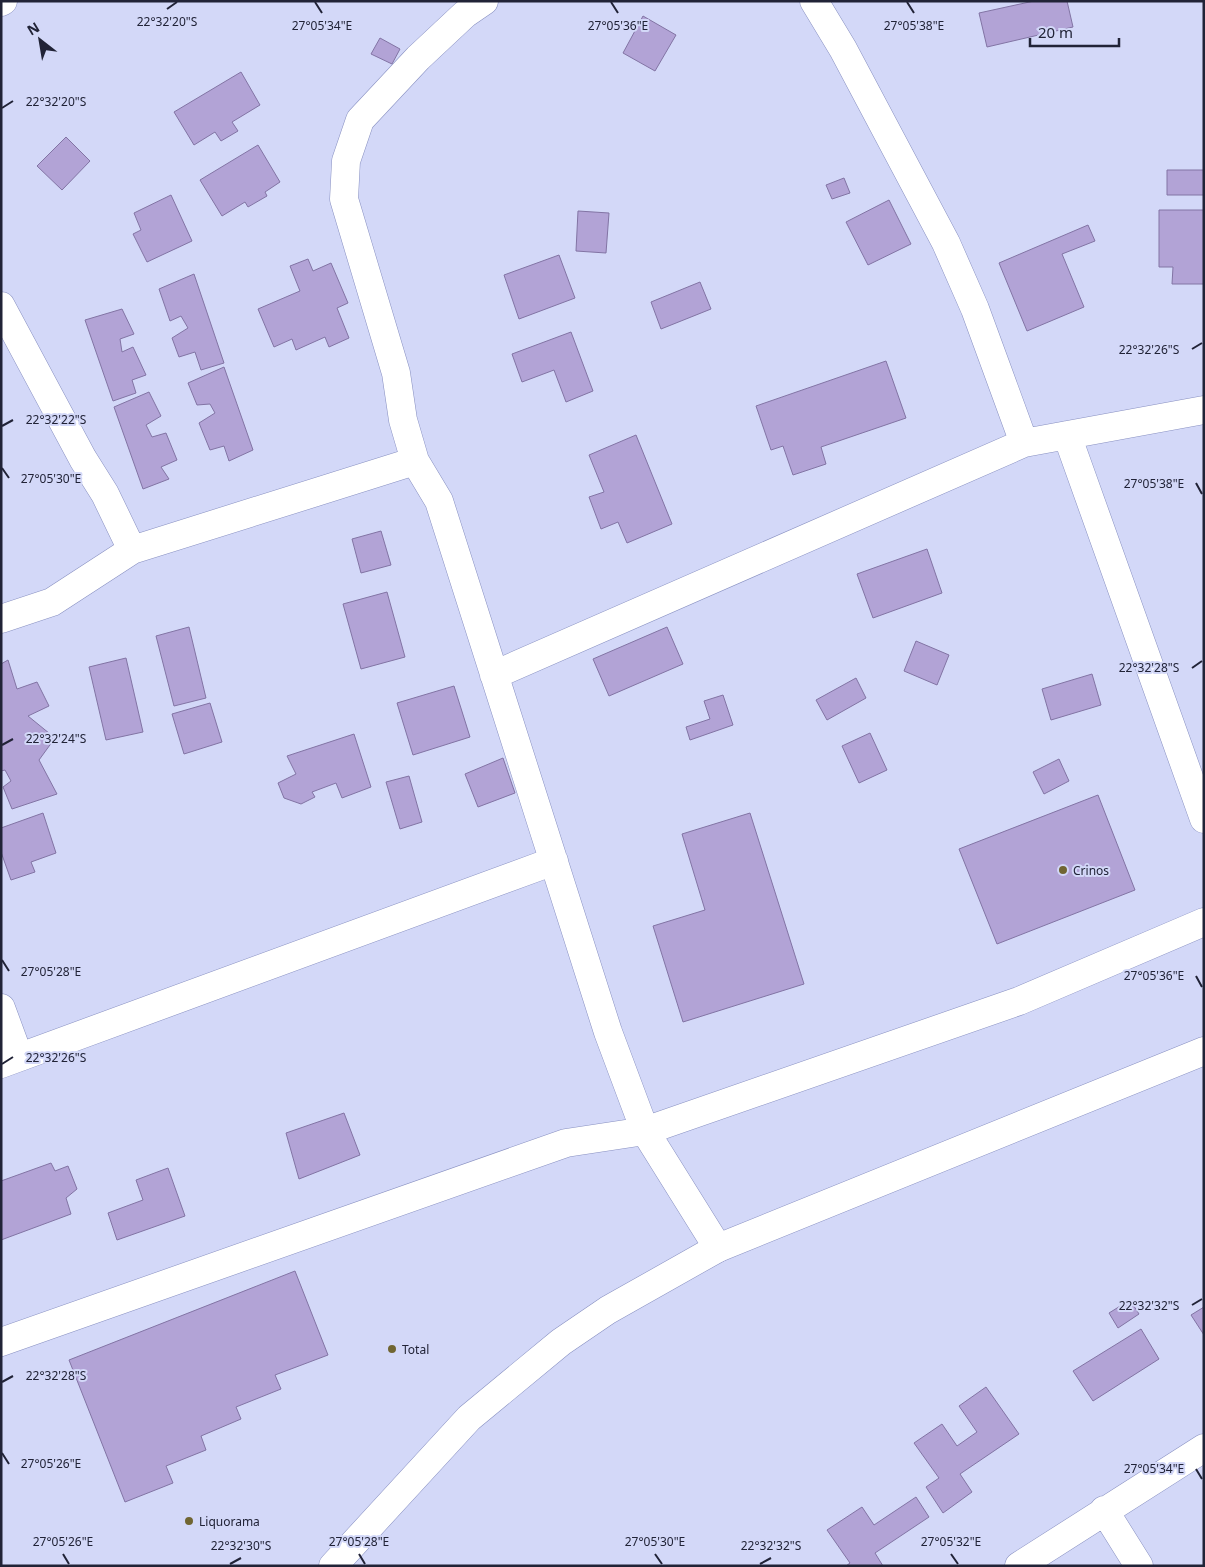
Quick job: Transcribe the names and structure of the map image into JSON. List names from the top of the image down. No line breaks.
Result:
{"places":["Crinos","Total","Liquorama"],"scale_bar":"20 m","north":"top left","coordinates":["22°32'20\"S","27°05'34\"E","27°05'36\"E","27°05'38\"E","22°32'26\"S","22°32'22\"S","27°05'30\"E","22°32'28\"S","22°32'24\"S","27°05'28\"E","22°32'32\"S","27°05'26\"E","27°05'32\"E","22°32'30\"S"]}
